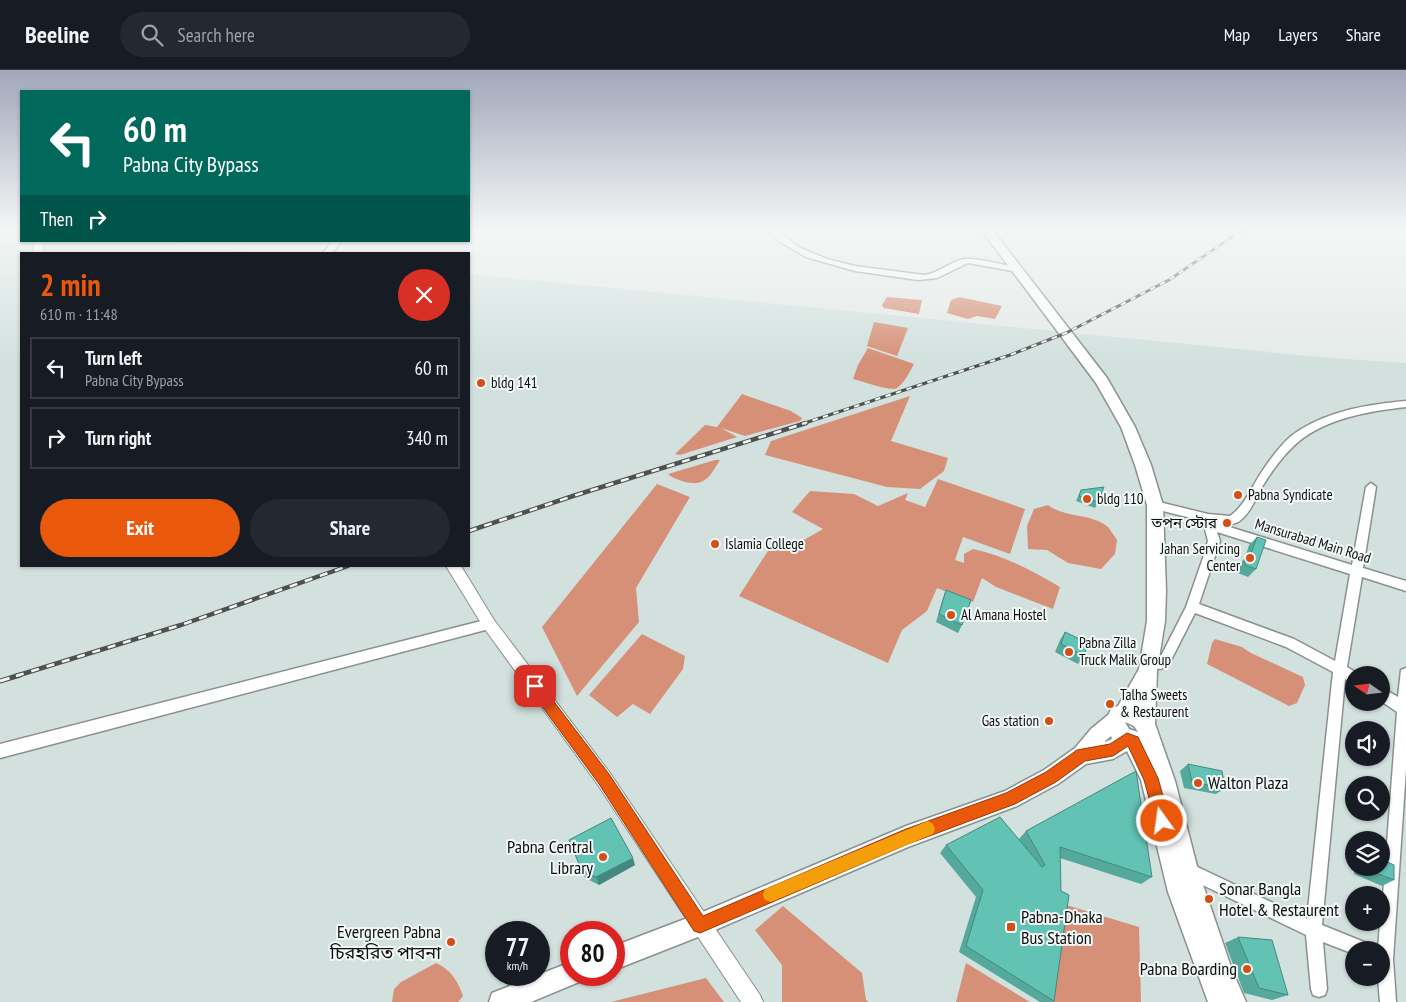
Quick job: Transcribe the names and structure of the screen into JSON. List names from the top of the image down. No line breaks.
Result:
{"streets":{"street":["Mansurabad Main Road"]},"places":{"other":["bldg 141","Pabna Syndicate","bldg 110","তপন স্টোর","Islamia College","Jahan Servicing Center","Al Amana Hostel","Pabna Zilla Truck Malik Group","Talha Sweets & Restaurent","Gas station","Walton Plaza","Pabna Central Library","Sonar Bangla Hotel & Restaurent","Evergreen Pabna চিরহরিত পাবনা","Pabna Boarding"],"transit":["Pabna-Dhaka Bus Station"]},"north":"left","page":{"header":"Beeline","search":"Search here","nav":["Map","Layers","Share"],"turn":["60 m","Pabna City Bypass"],"then":"Then","heading":["2 min","610 m · 11:48"],"list":[{"name":"Turn left","note":"Pabna City Bypass","value":"60 m"},{"name":"Turn right","value":"340 m"}],"buttons":["Exit","Share"],"map_buttons":["+","−"],"speed":"77 km/h","limit":"80"}}
